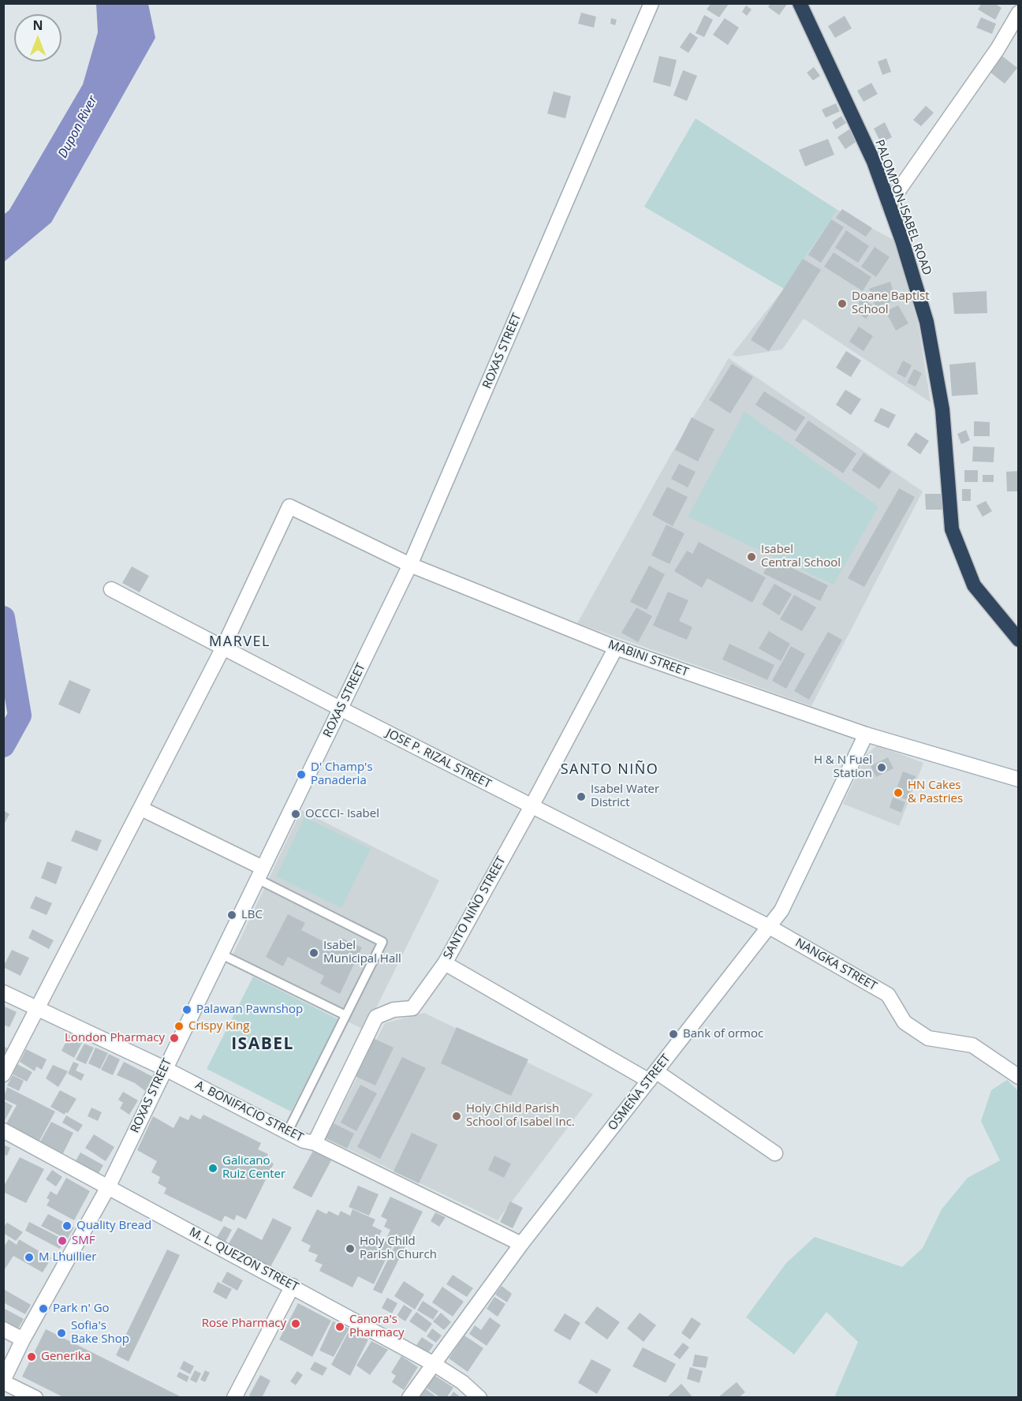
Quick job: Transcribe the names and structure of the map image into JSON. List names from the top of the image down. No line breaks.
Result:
{"streets":{"highway":["PALOMPON-ISABEL ROAD"],"street":["ROXAS STREET","MABINI STREET","JOSE P. RIZAL STREET","SANTO NIÑO STREET","NANGKA STREET","OSMEÑA STREET","A. BONIFACIO STREET","M. L. QUEZON STREET"]},"crossings":[["ROXAS STREET","MABINI STREET"],["ROXAS STREET","JOSE P. RIZAL STREET"],["ROXAS STREET","A. BONIFACIO STREET"],["ROXAS STREET","M. L. QUEZON STREET"],["MABINI STREET","JOSE P. RIZAL STREET"],["MABINI STREET","SANTO NIÑO STREET"],["MABINI STREET","OSMEÑA STREET"],["JOSE P. RIZAL STREET","SANTO NIÑO STREET"],["JOSE P. RIZAL STREET","NANGKA STREET"],["JOSE P. RIZAL STREET","OSMEÑA STREET"],["SANTO NIÑO STREET","A. BONIFACIO STREET"],["NANGKA STREET","OSMEÑA STREET"],["OSMEÑA STREET","A. BONIFACIO STREET"],["OSMEÑA STREET","M. L. QUEZON STREET"]],"districts":["MARVEL","SANTO NIÑO","ISABEL"],"water":["Dupon River"],"places":["Doane Baptist School","Isabel Central School","H & N Fuel Station","D' Champ's Panaderia","HN Cakes & Pastries","Isabel Water District","OCCCI- Isabel","LBC","Isabel Municipal Hall","Palawan Pawnshop","Crispy King","Bank of ormoc","London Pharmacy","Holy Child Parish School of Isabel Inc.","Galicano Ruiz Center","Quality Bread","SMF","Holy Child Parish Church","M Lhuillier","Park n' Go","Rose Pharmacy","Canora's Pharmacy","Sofia's Bake Shop","Generika"],"north":"top"}
